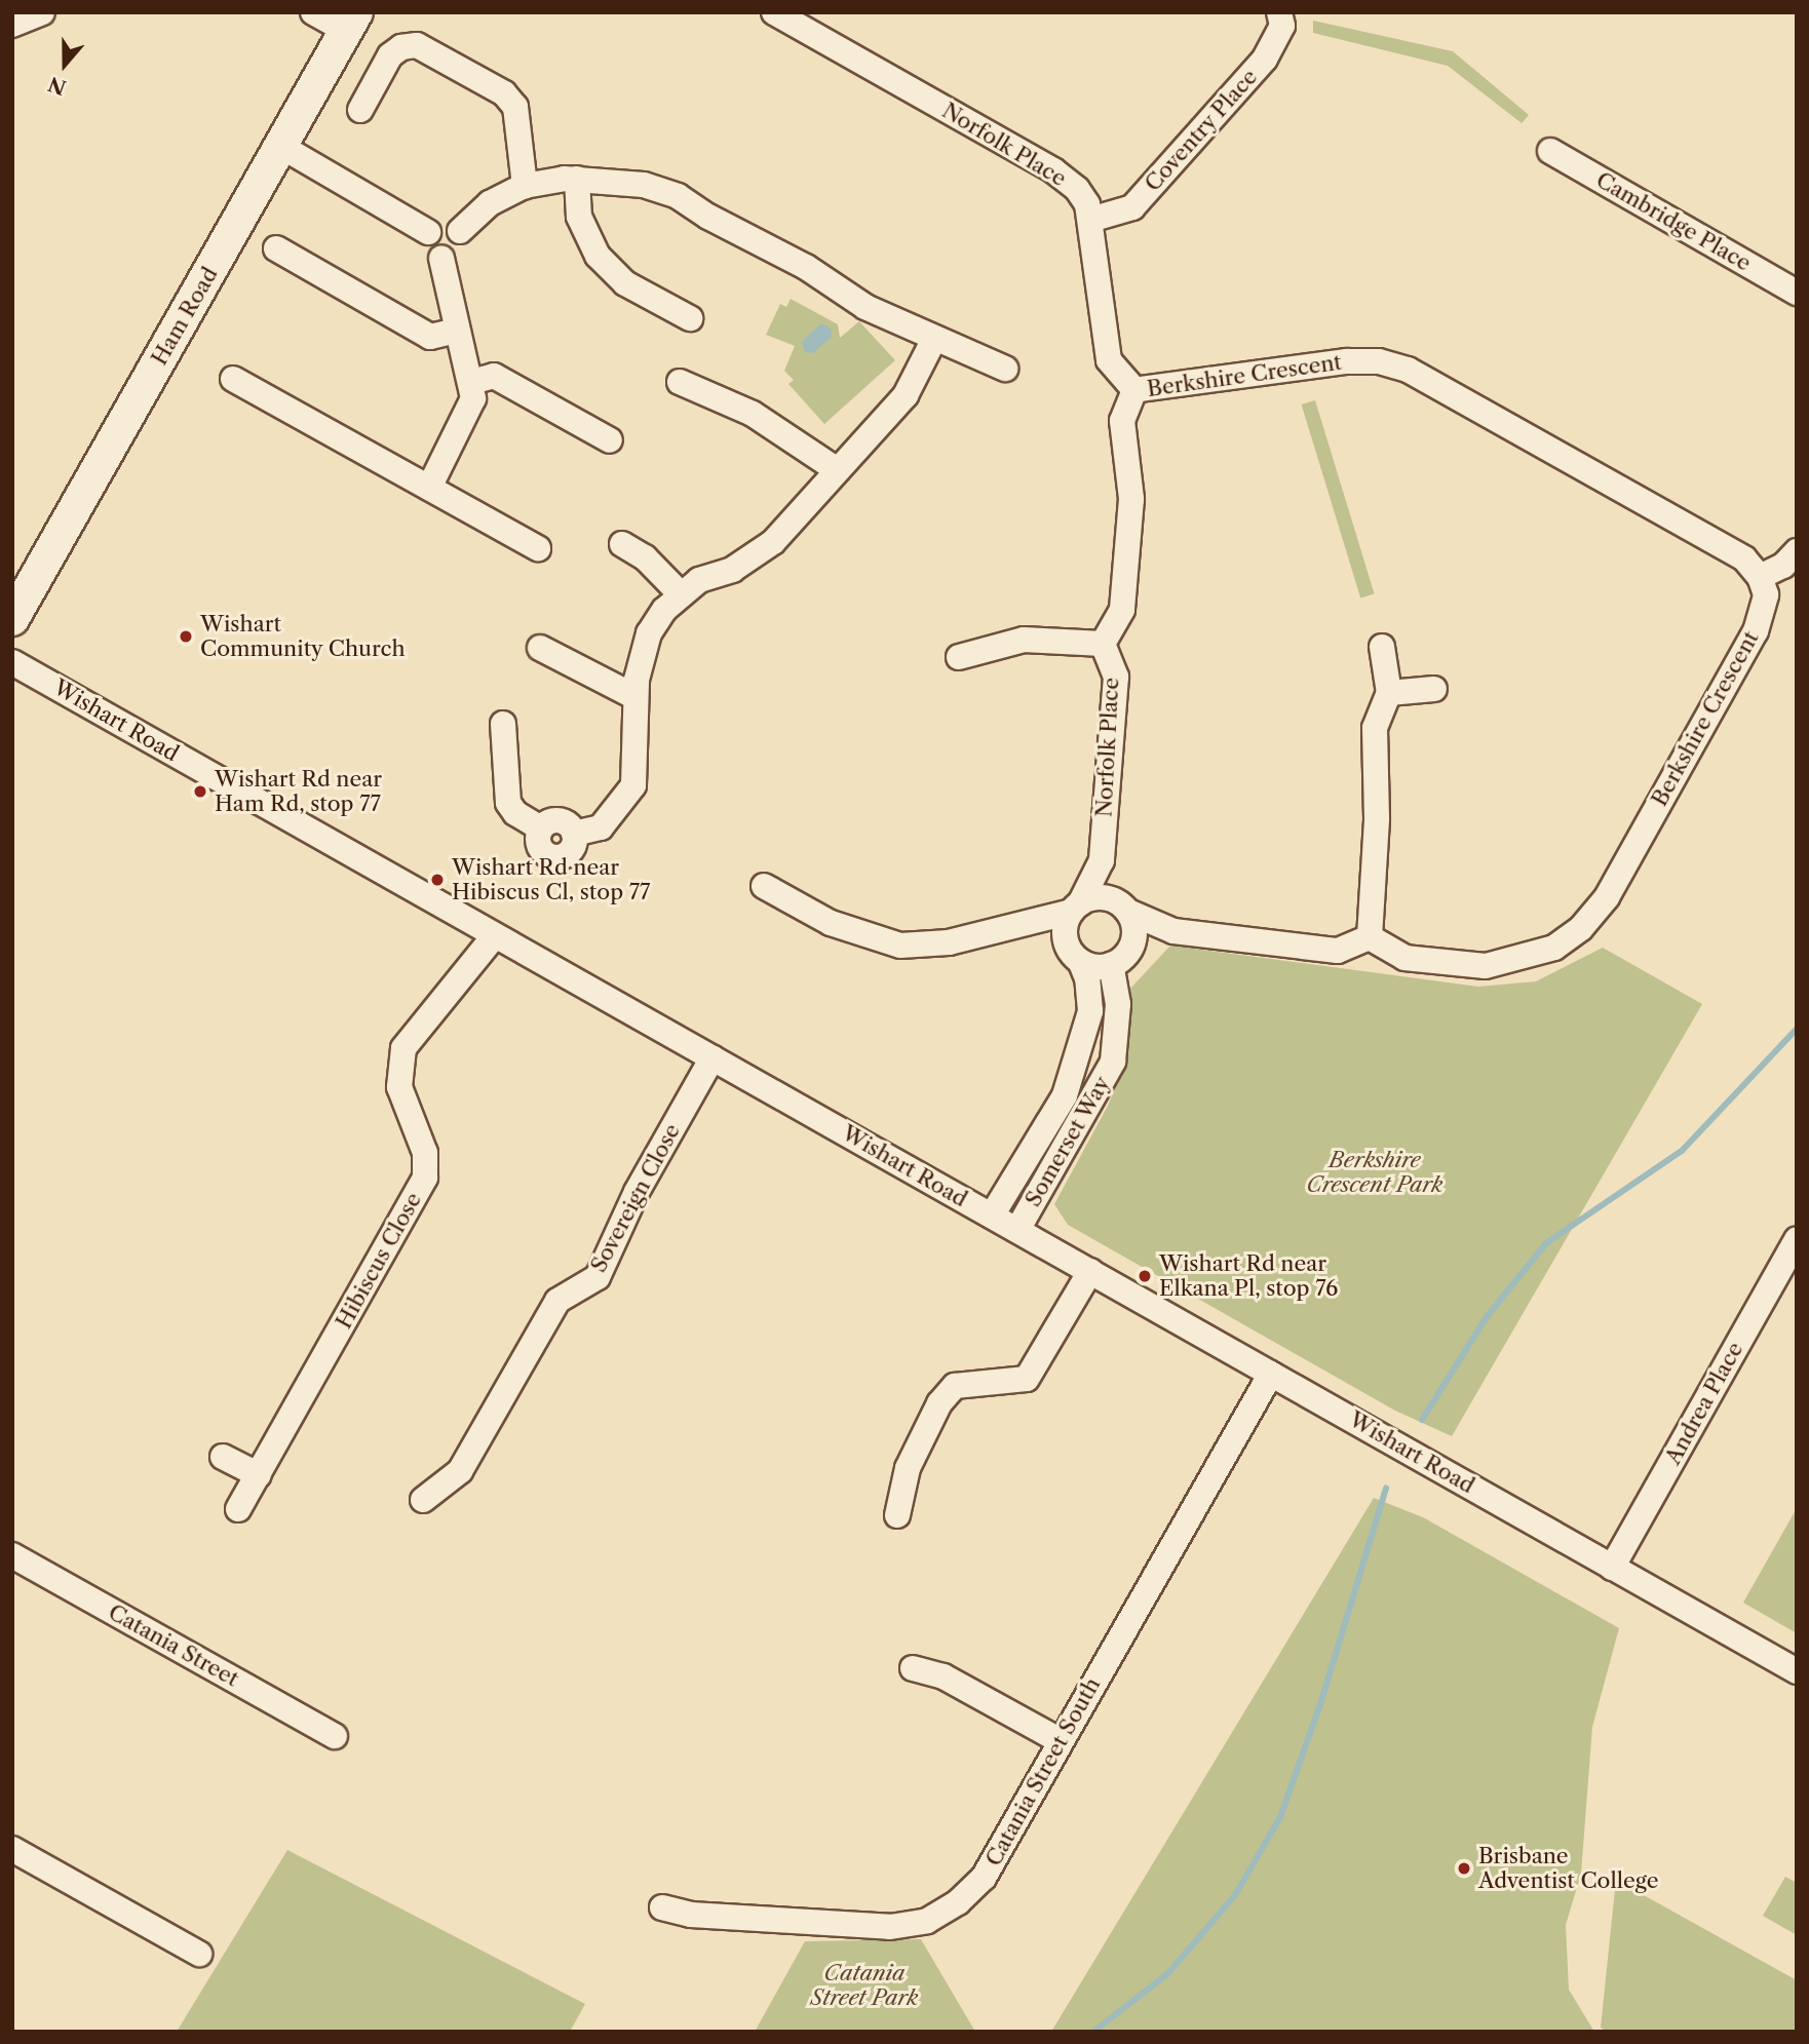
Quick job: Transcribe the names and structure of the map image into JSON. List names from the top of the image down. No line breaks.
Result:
{"streets":{"street":["Coventry Place","Norfolk Place","Cambridge Place","Ham Road","Berkshire Crescent","Wishart Road","Somerset Way","Sovereign Close","Hibiscus Close","Andrea Place","Catania Street","Catania Street South"]},"crossings":[["Coventry Place","Norfolk Place"],["Norfolk Place","Berkshire Crescent"],["Wishart Road","Somerset Way"],["Wishart Road","Sovereign Close"],["Wishart Road","Hibiscus Close"],["Wishart Road","Andrea Place"],["Wishart Road","Catania Street South"]],"parks":["Berkshire Crescent Park","Catania Street Park"],"places":["Wishart Community Church","Wishart Rd near Ham Rd, stop 77","Wishart Rd near Hibiscus Cl, stop 77","Wishart Rd near Elkana Pl, stop 76","Brisbane Adventist College"],"north":"bottom"}
